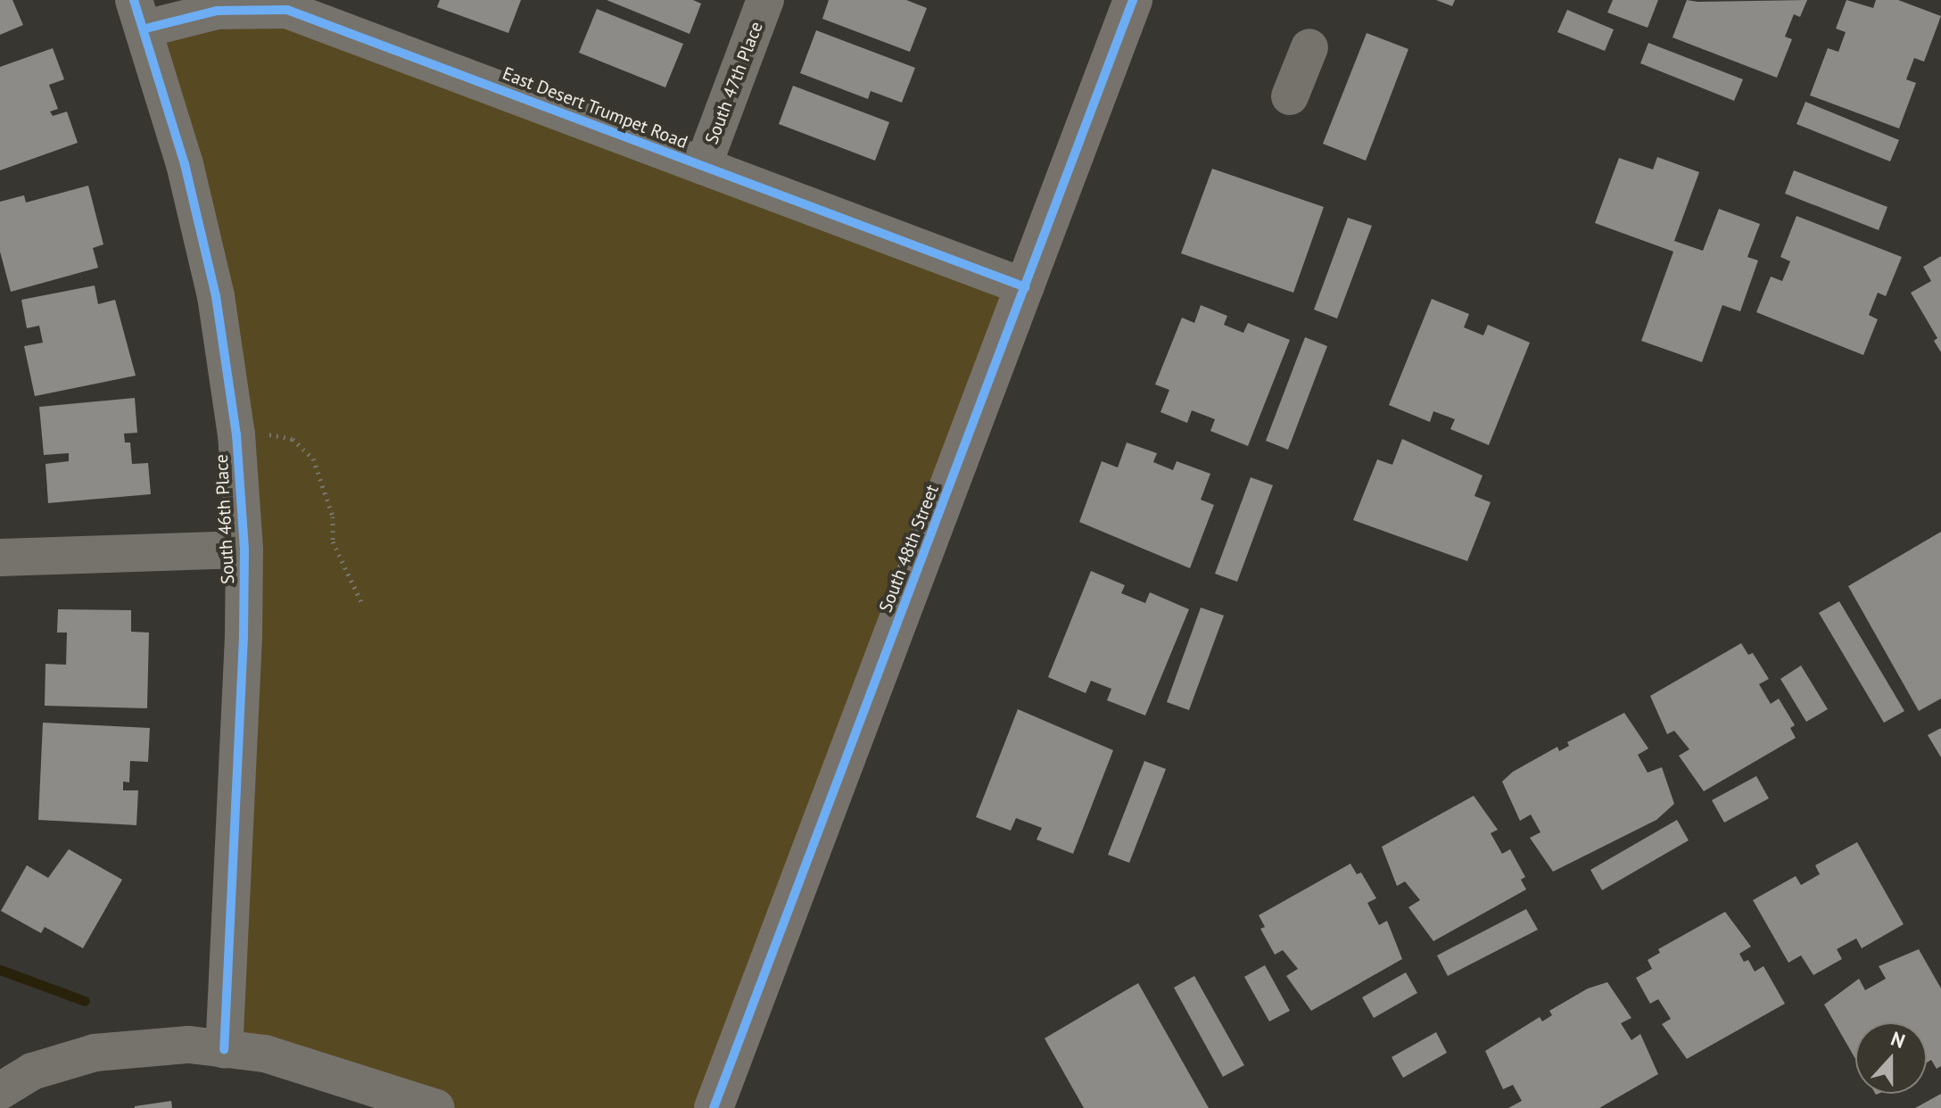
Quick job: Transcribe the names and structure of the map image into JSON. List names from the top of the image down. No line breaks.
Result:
{"streets":{"main road":["South 48th Street"],"street":["South 47th Place","East Desert Trumpet Road","South 46th Place"]},"crossings":[["South 47th Place","East Desert Trumpet Road"],["East Desert Trumpet Road","South 46th Place"],["East Desert Trumpet Road","South 48th Street"]],"north":"top"}
